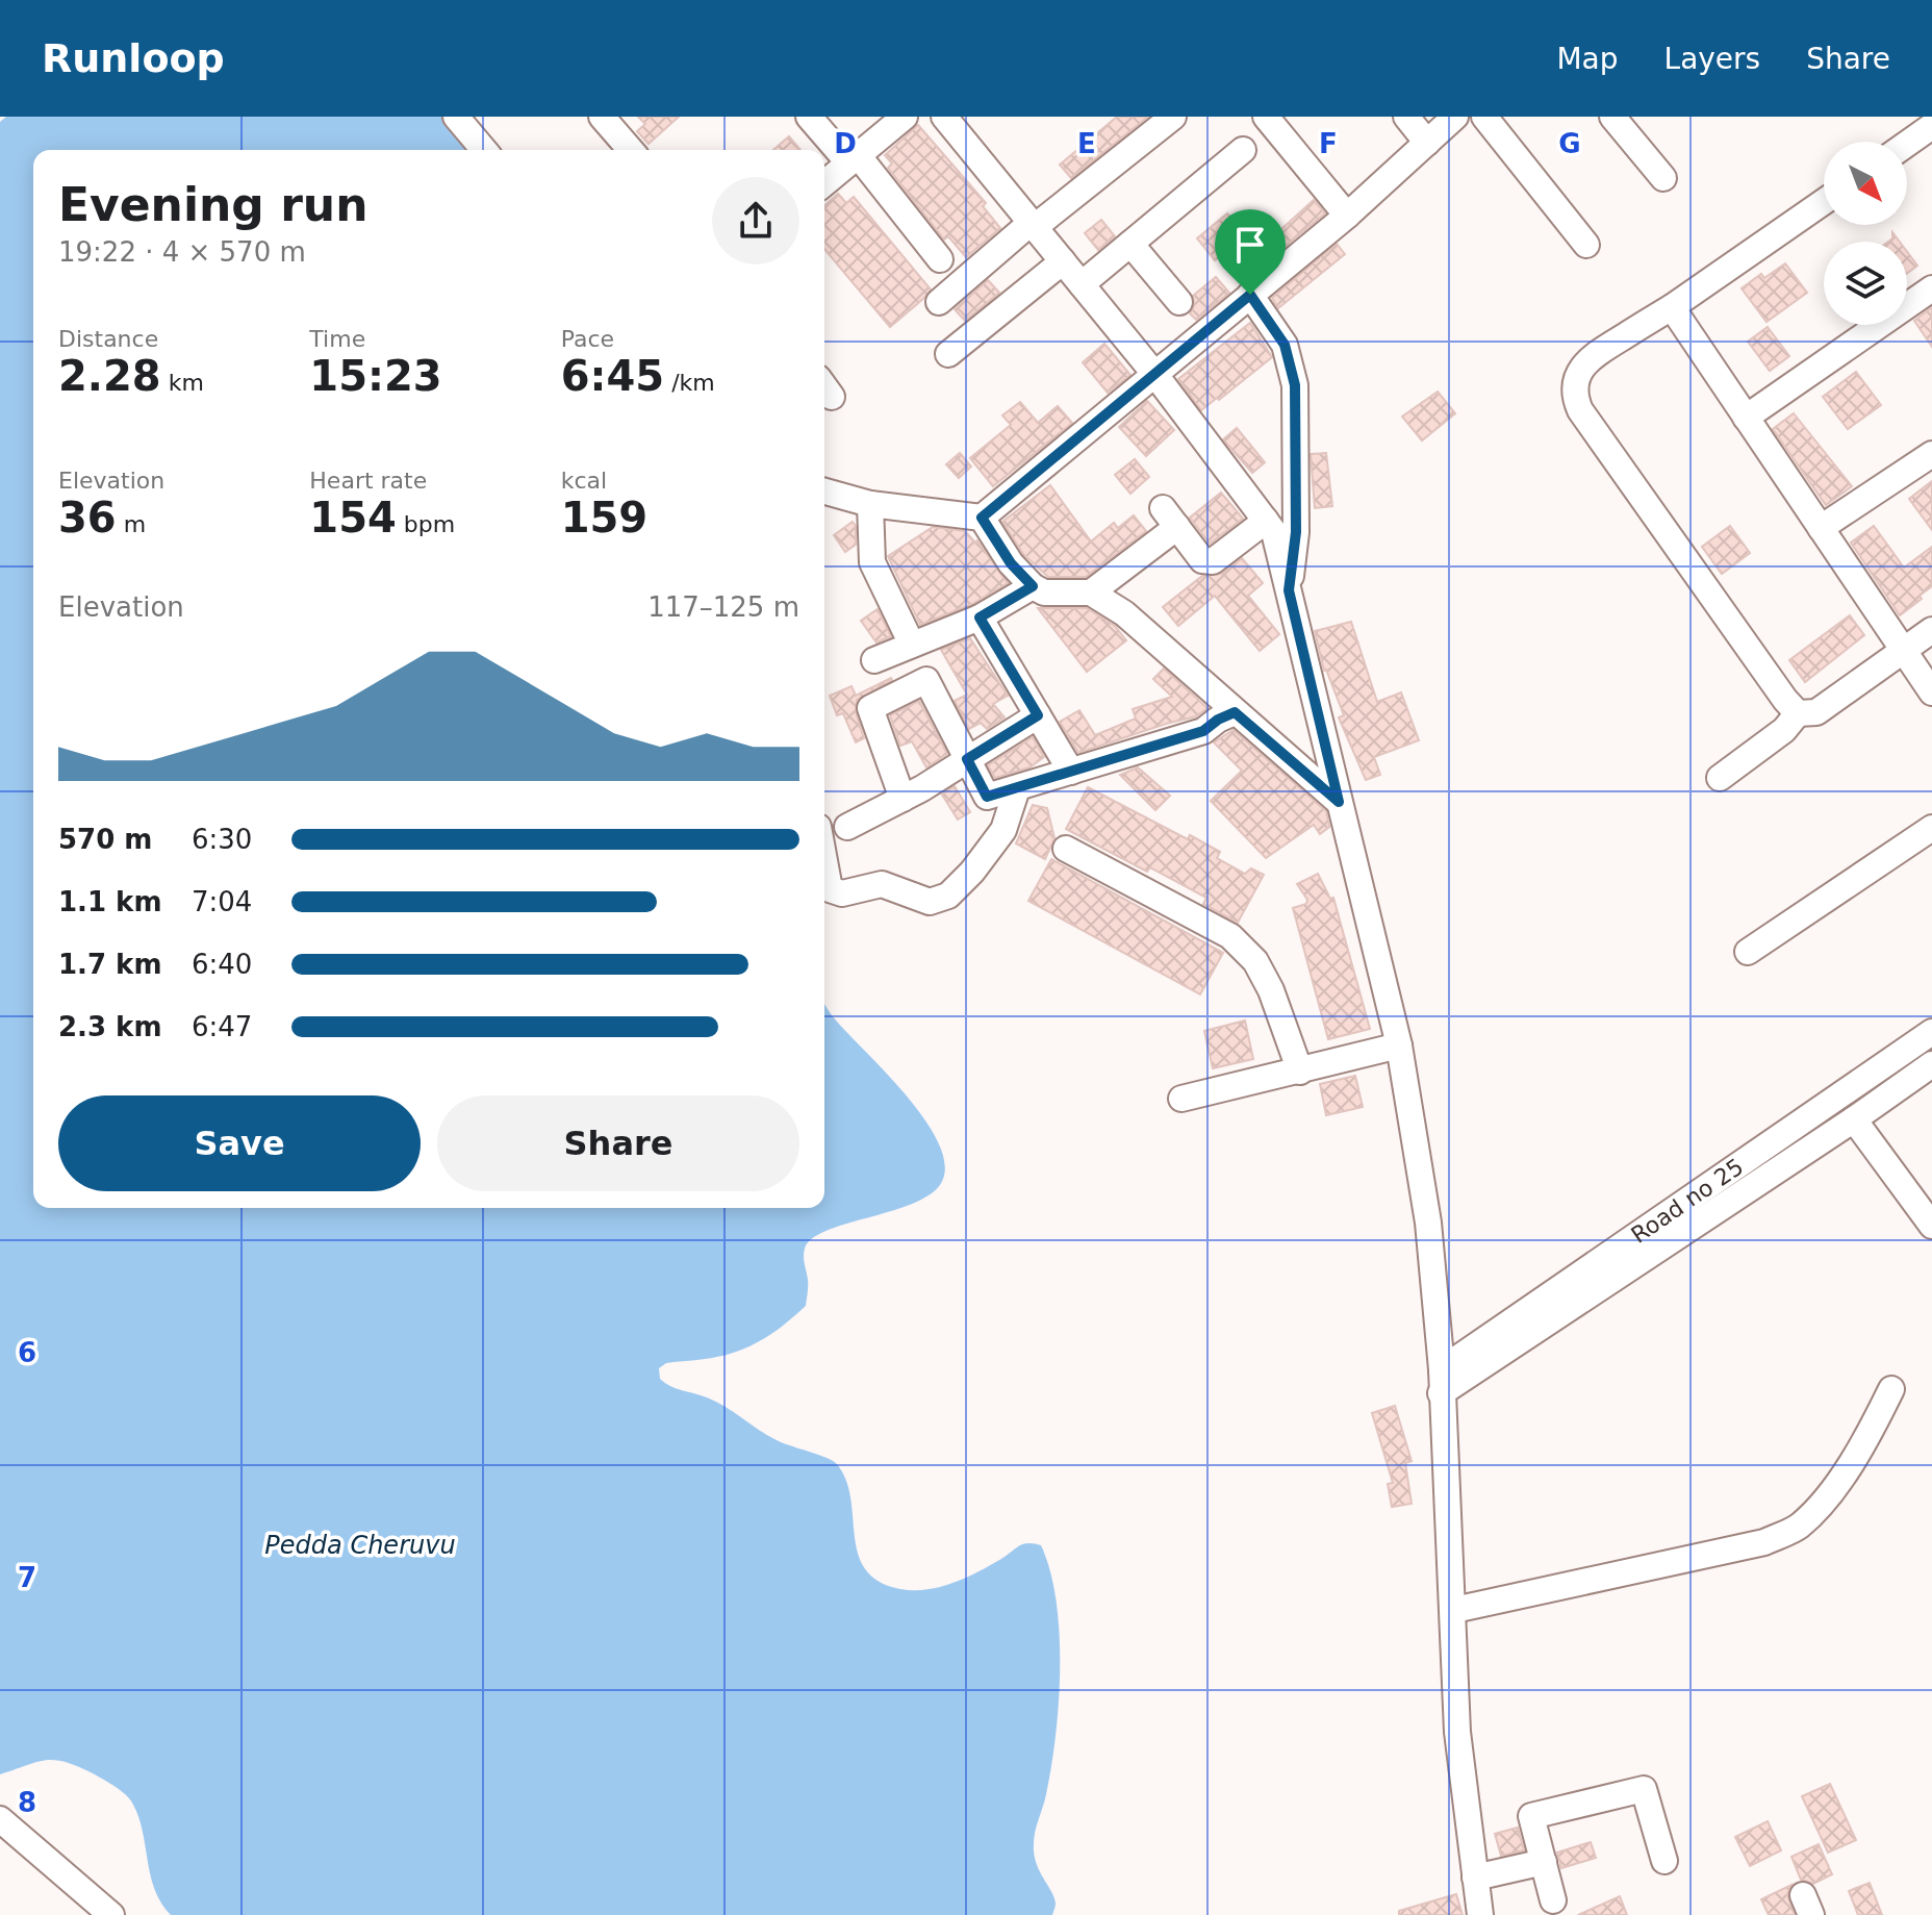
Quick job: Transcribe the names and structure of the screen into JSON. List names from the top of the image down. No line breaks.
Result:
{"streets":{"street":["Road no 25"]},"water":["Pedda Cheruvu"],"north":"bottom right","page":{"header":"Runloop","nav":["Map","Layers","Share"],"heading":["Evening run","19:22 · 4 × 570 m"],"stats":[["Distance","2.28 km"],["Time","15:23"],["Pace","6:45 /km"],["Elevation","36 m"],["Heart rate","154 bpm"],["kcal","159"]],"chart":["Elevation","117–125 m"],"list":[{"name":"570 m","note":"6:30"},{"name":"1.1 km","note":"7:04"},{"name":"1.7 km","note":"6:40"},{"name":"2.3 km","note":"6:47"}],"buttons":["Save","Share"]},"grid":{"columns":["D","E","F","G"],"rows":["6","7","8"]}}
